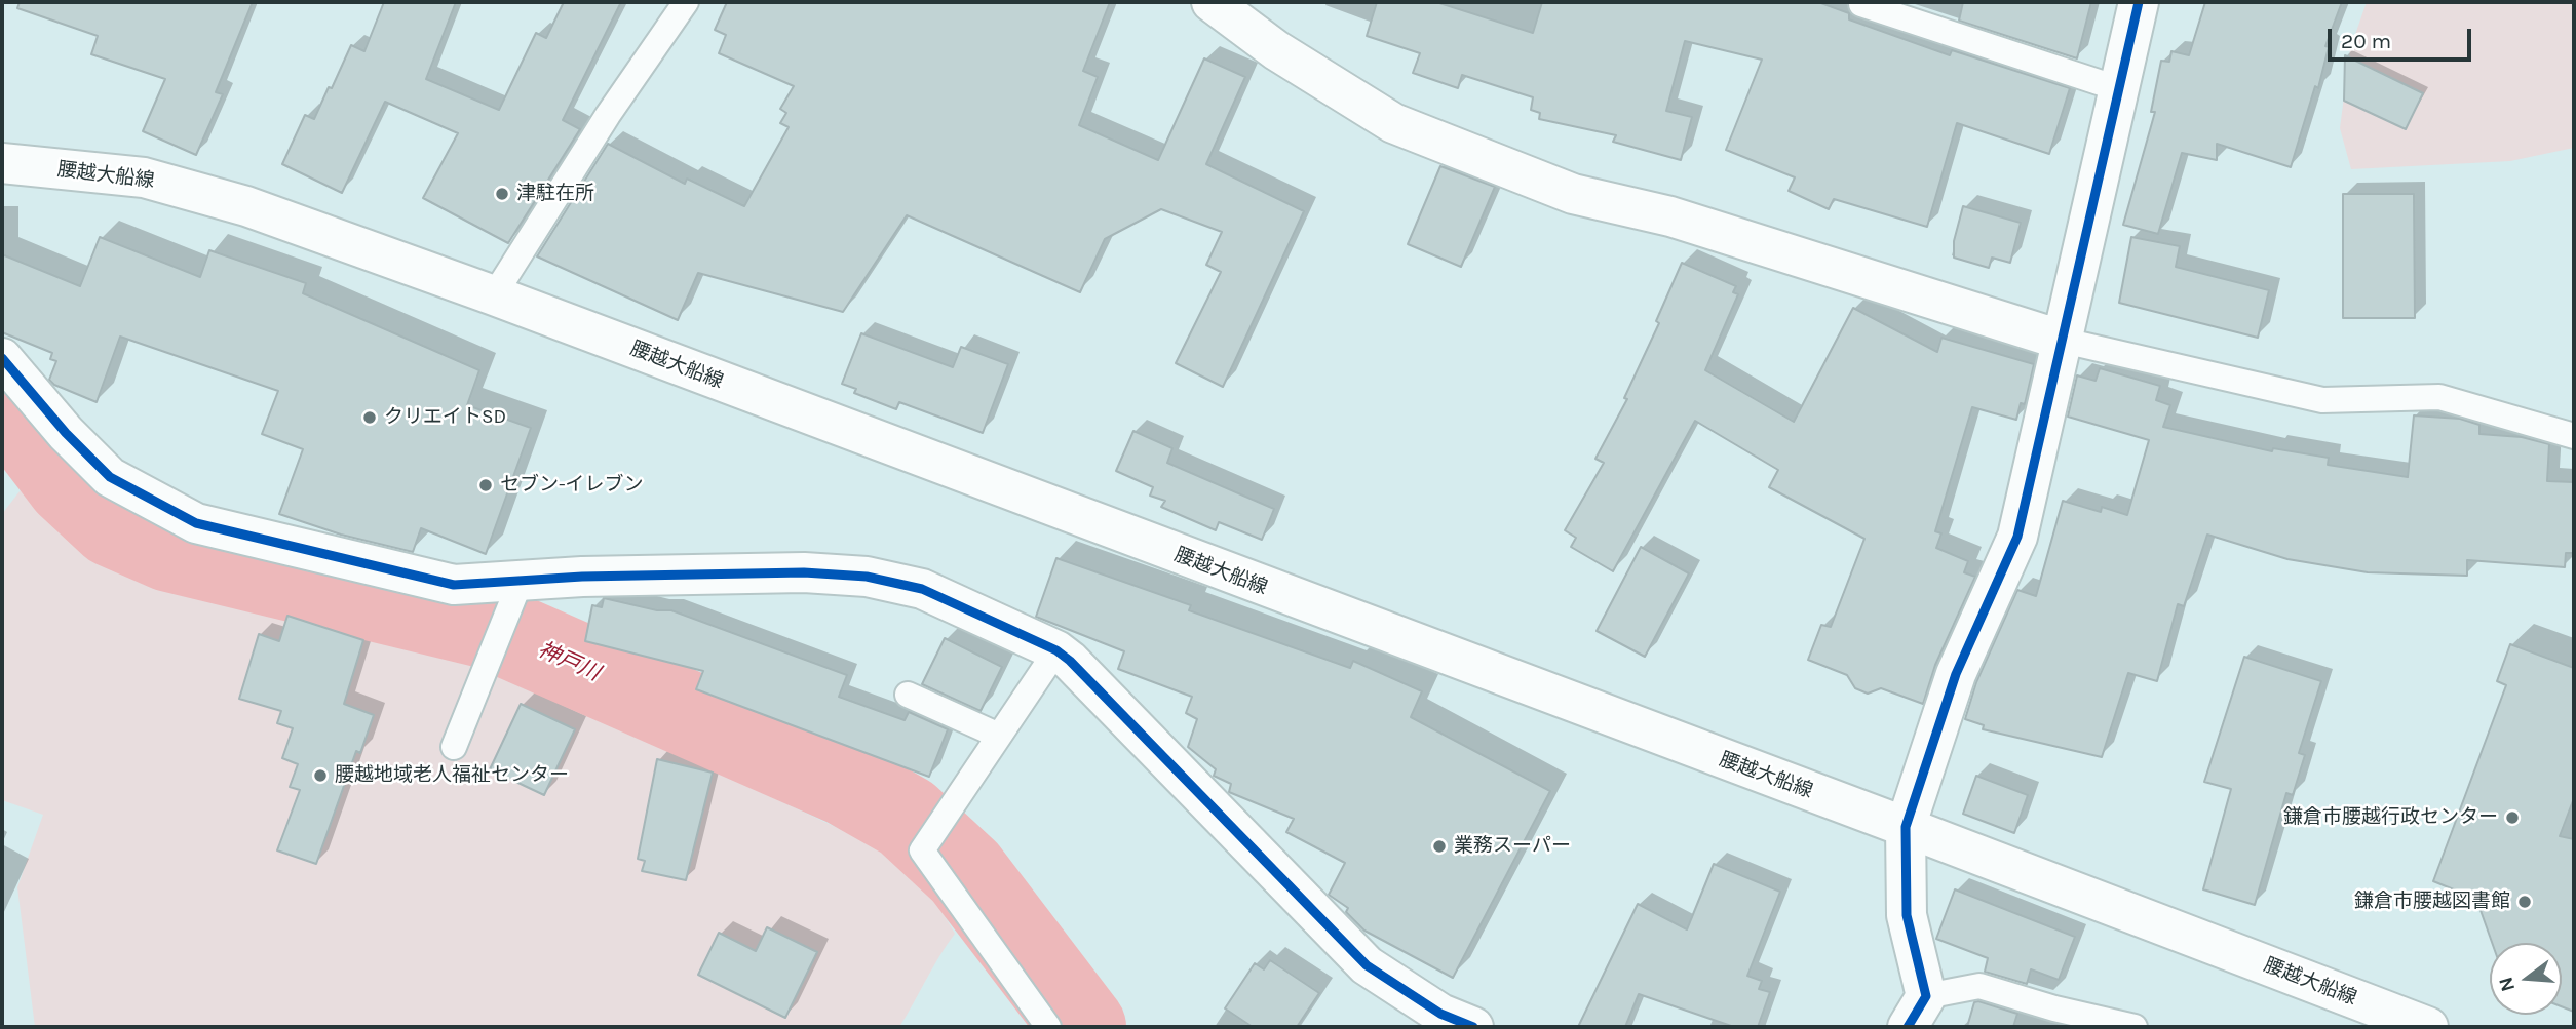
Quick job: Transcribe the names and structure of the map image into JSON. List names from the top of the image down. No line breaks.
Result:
{"streets":{"street":["腰越大船線"]},"water":["神戸川"],"places":["津駐在所","クリエイトSD","セブン-イレブン","腰越地域老人福祉センター","鎌倉市腰越行政センター","業務スーパー","鎌倉市腰越図書館"],"scale_bar":"20 m","north":"left"}
